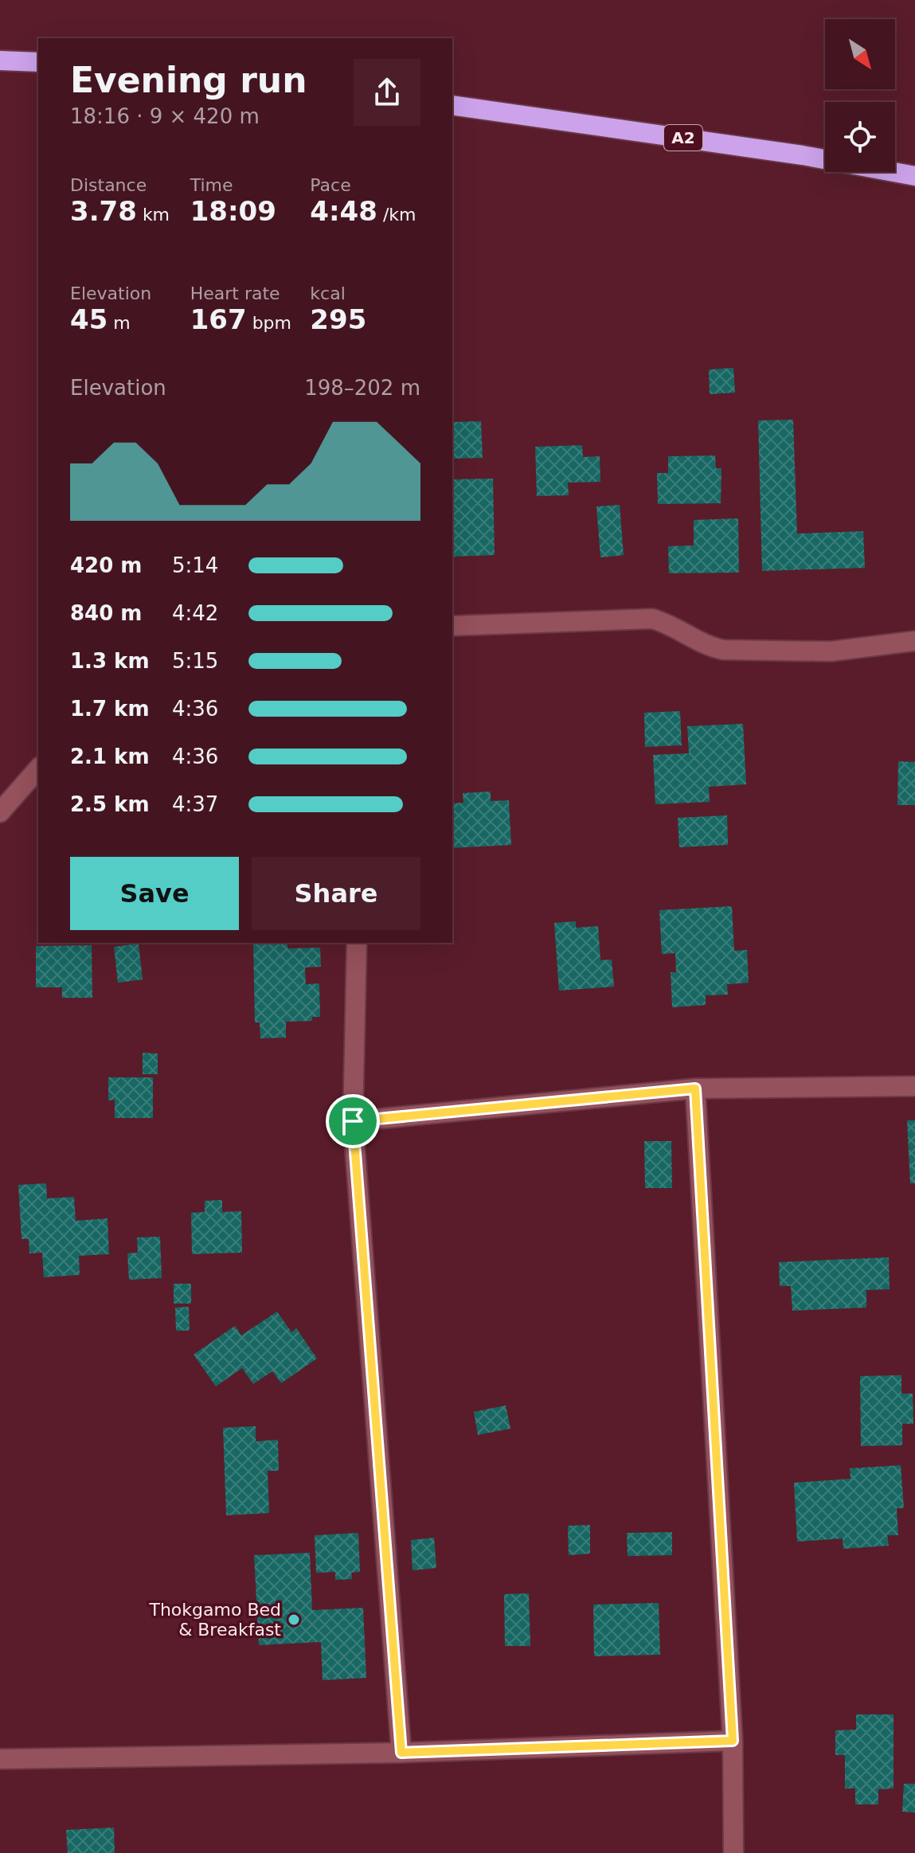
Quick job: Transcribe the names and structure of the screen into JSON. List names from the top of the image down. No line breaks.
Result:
{"streets":{"highway":["A2"]},"places":["Thokgamo Bed & Breakfast"],"north":"bottom right","page":{"heading":["Evening run","18:16 · 9 × 420 m"],"stats":[["Distance","3.78 km"],["Time","18:09"],["Pace","4:48 /km"],["Elevation","45 m"],["Heart rate","167 bpm"],["kcal","295"]],"chart":["Elevation","198–202 m"],"list":[{"name":"420 m","note":"5:14"},{"name":"840 m","note":"4:42"},{"name":"1.3 km","note":"5:15"},{"name":"1.7 km","note":"4:36"},{"name":"2.1 km","note":"4:36"},{"name":"2.5 km","note":"4:37"}],"buttons":["Save","Share"]}}
